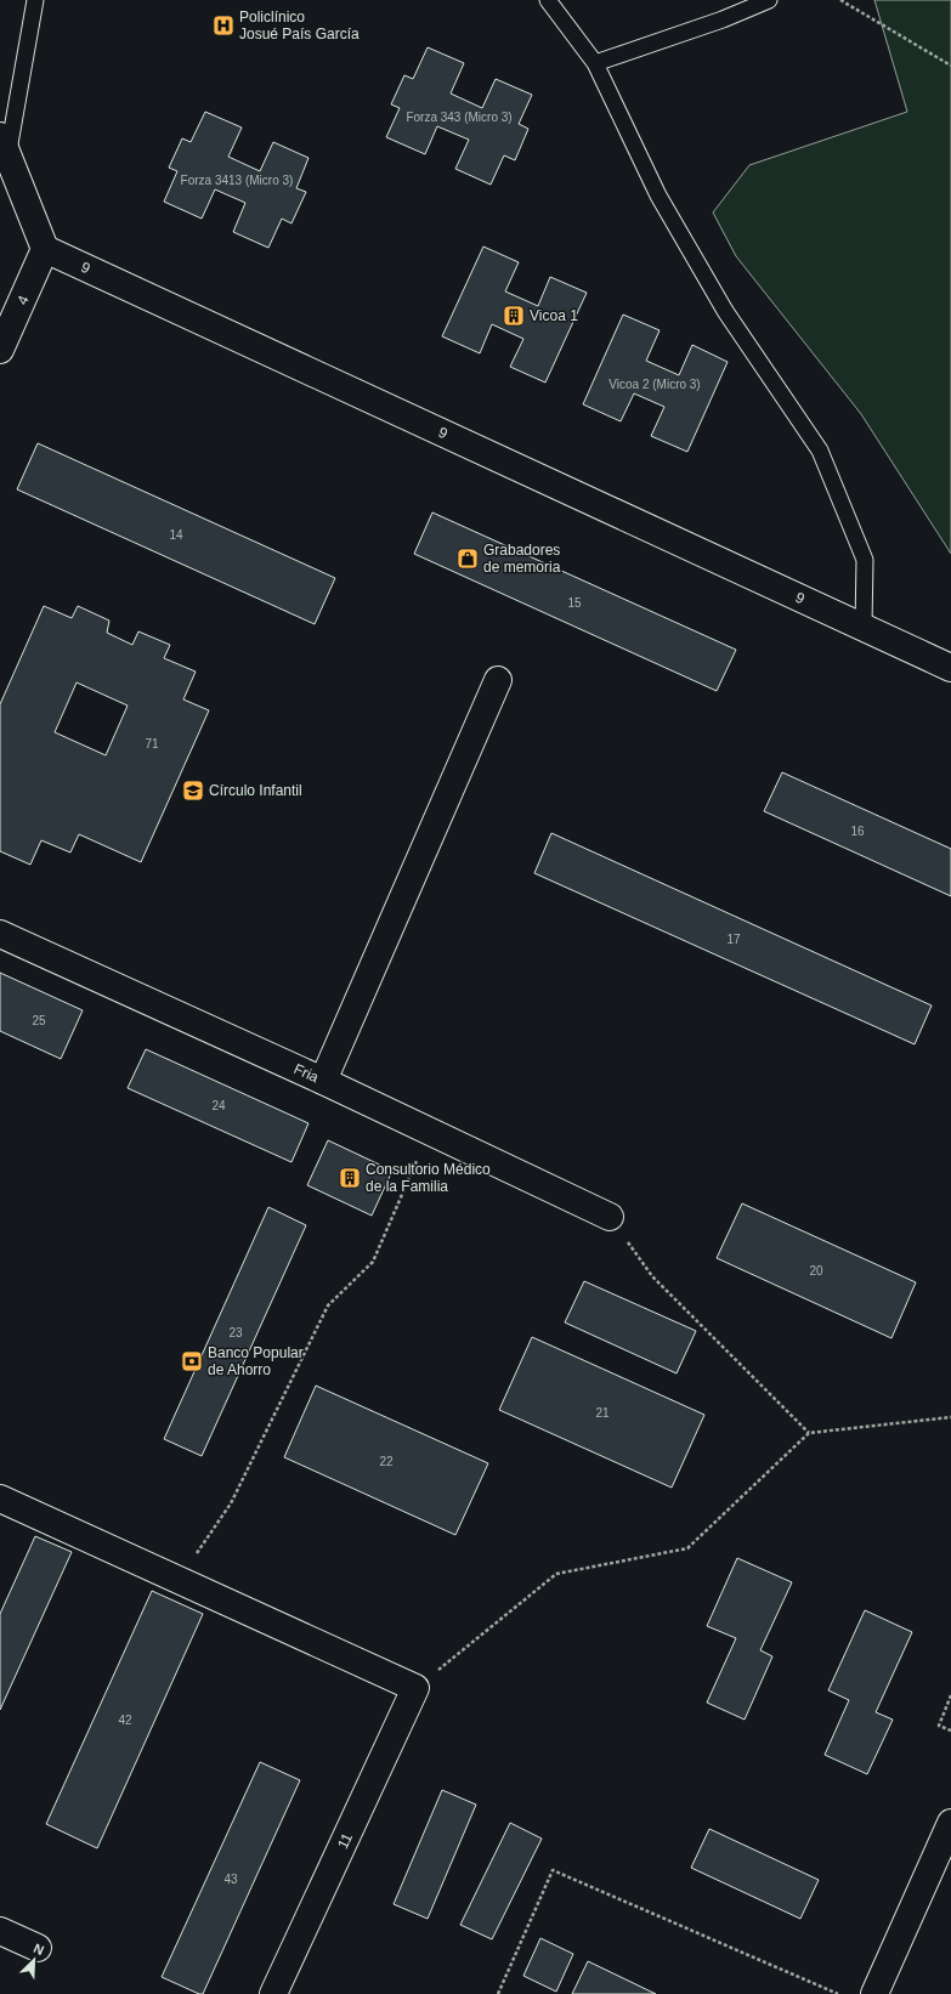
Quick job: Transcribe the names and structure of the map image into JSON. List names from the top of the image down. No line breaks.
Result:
{"streets":{"street":["9","4","Fria","11"]},"crossings":[["9","4"]],"places":{"hospital":["Policlínico Josué País García"],"building":["Vicoa 1","Consultorio Médico de la Familia"],"shop":["Grabadores de memoria"],"school or university":["Círculo Infantil"],"bank":["Banco Popular de Ahorro"]},"house_numbers":["Forza 343 (Micro 3)","Forza 3413 (Micro 3)","Vicoa 2 (Micro 3)","14","15","71","16","17","25","24","20","23","21","22","42","43"],"north":"top right"}
